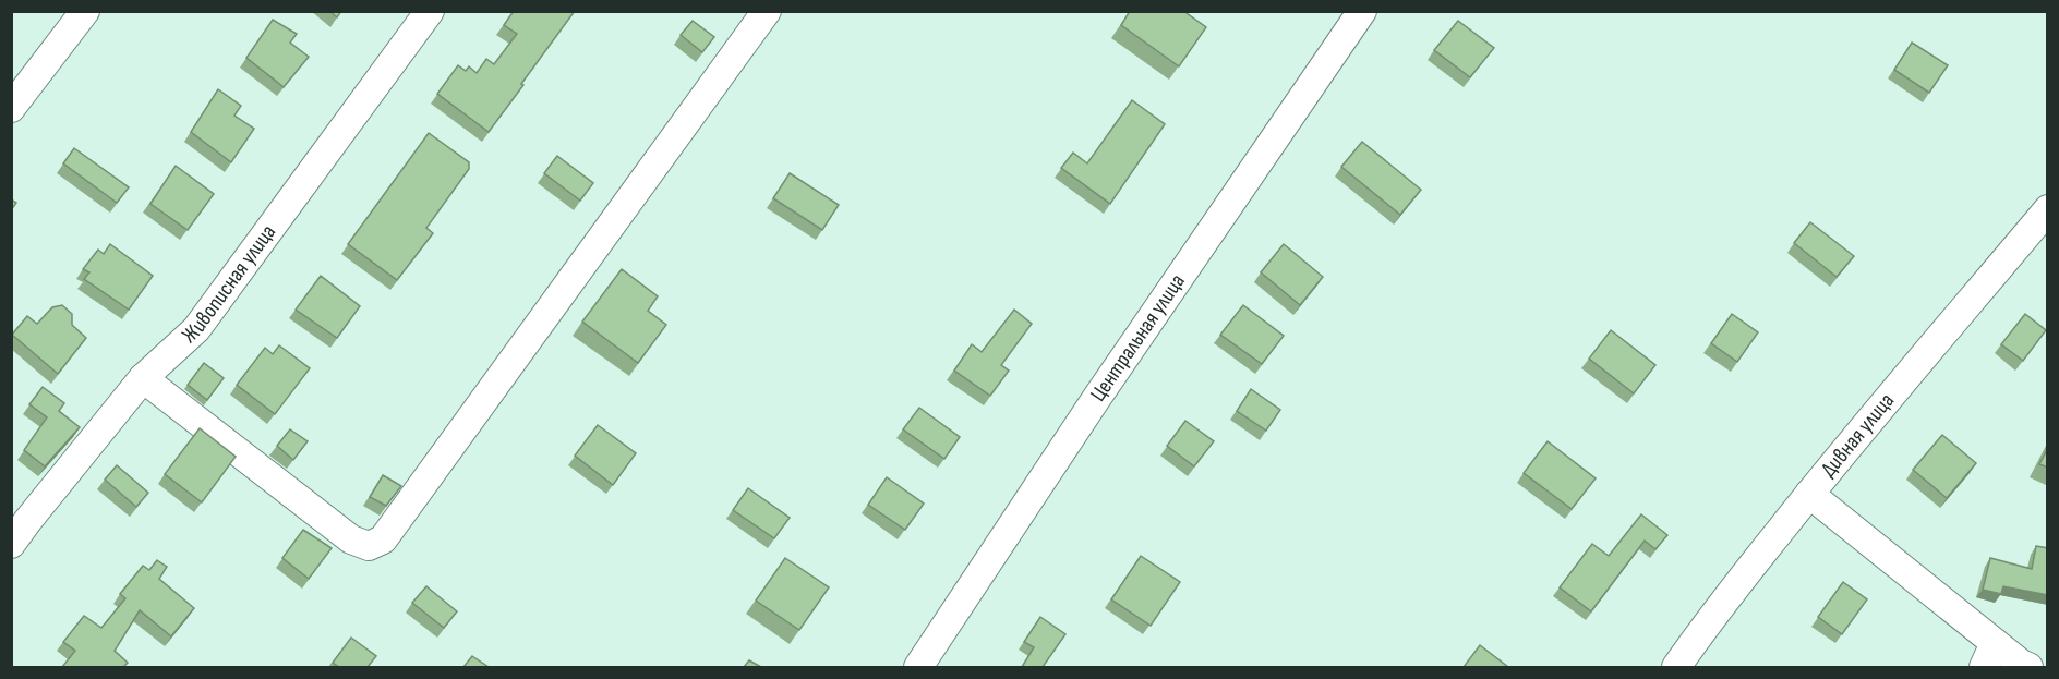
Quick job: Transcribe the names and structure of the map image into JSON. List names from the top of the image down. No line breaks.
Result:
{"streets":{"street":["Живописная улица","Центральная улица","Дивная улица"]}}
